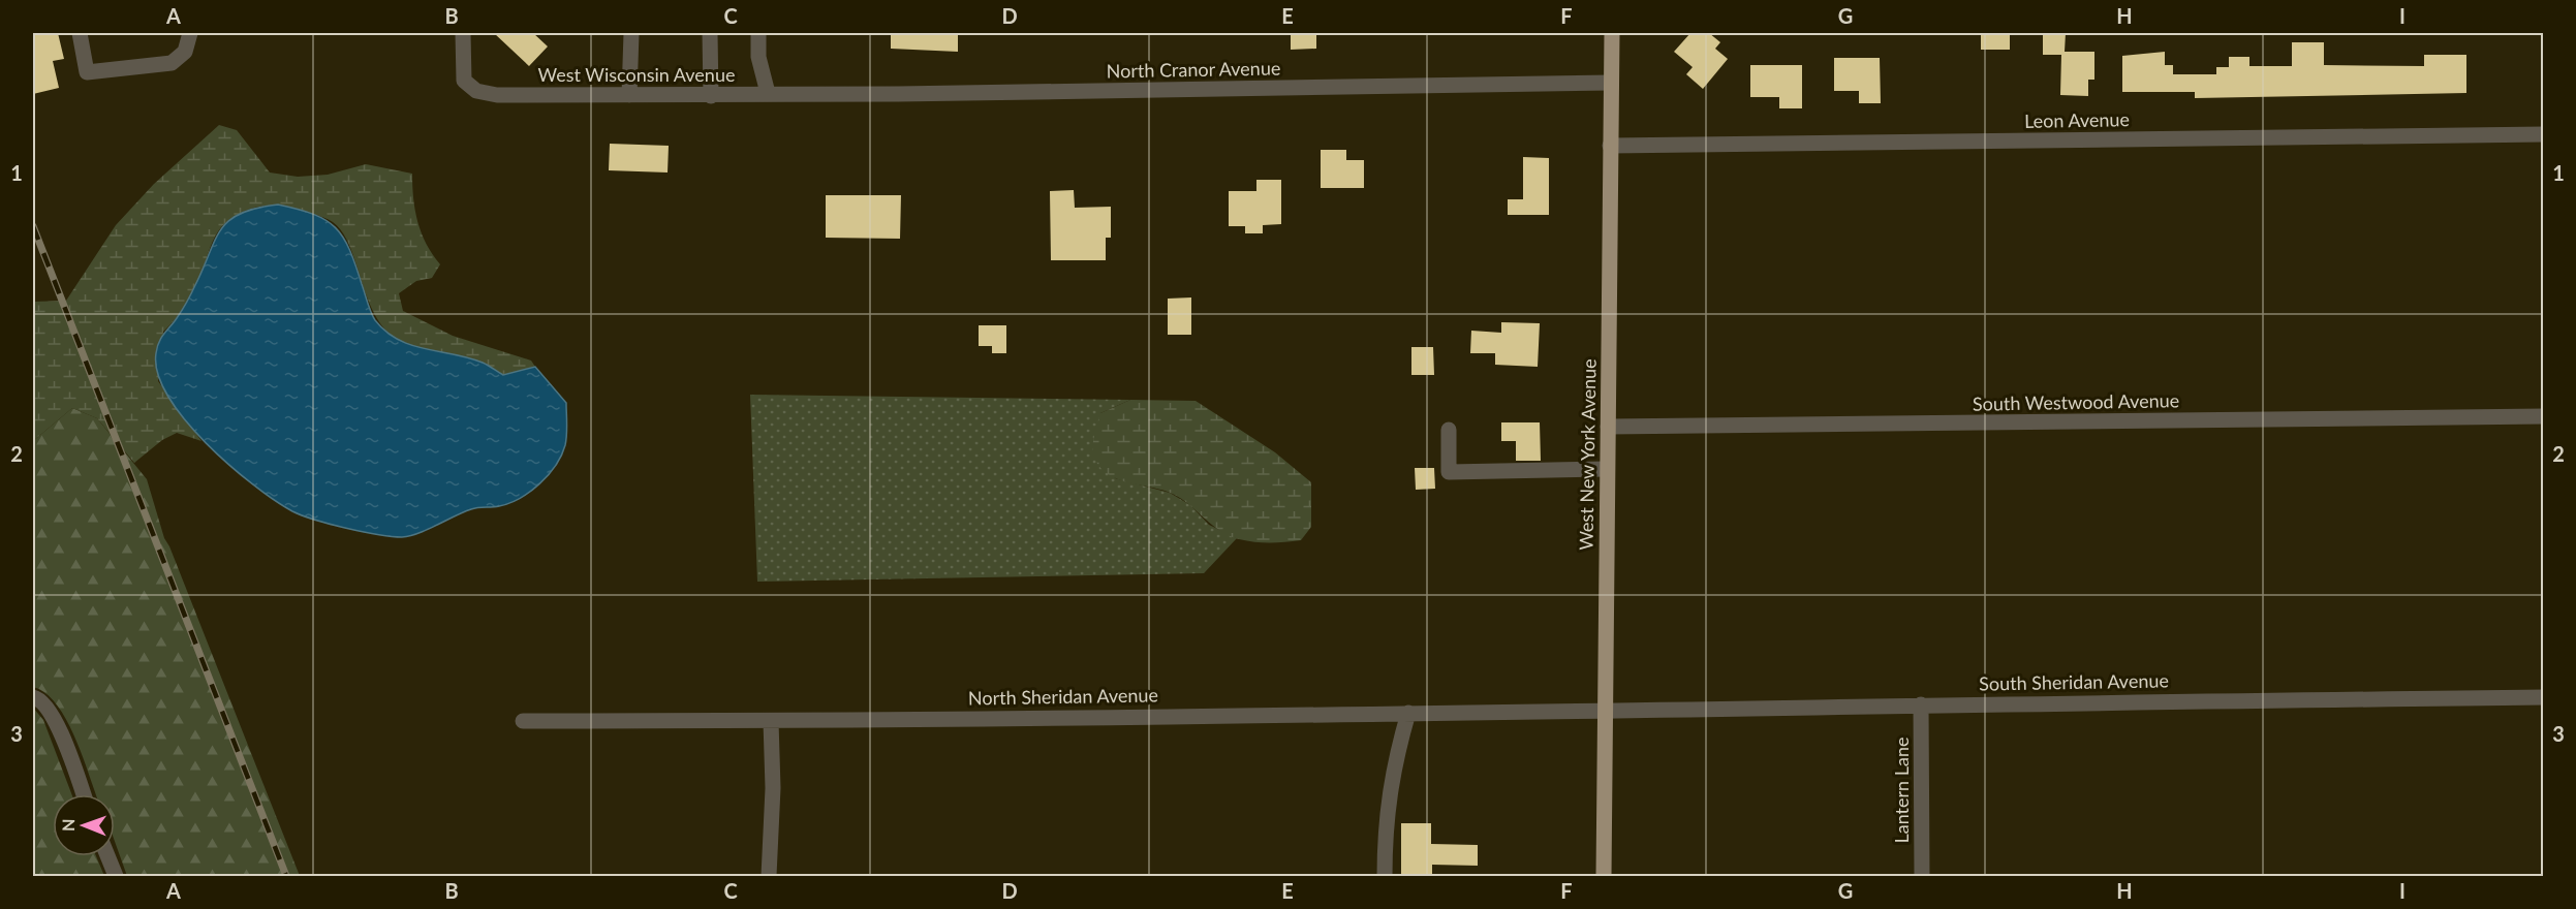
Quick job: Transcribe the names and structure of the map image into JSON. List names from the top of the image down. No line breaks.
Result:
{"streets":{"main road":["West New York Avenue"],"street":["North Cranor Avenue","West Wisconsin Avenue","Leon Avenue","South Westwood Avenue","South Sheridan Avenue","North Sheridan Avenue","Lantern Lane"]},"crossings":[["North Cranor Avenue","West Wisconsin Avenue"],["North Cranor Avenue","West New York Avenue"],["Leon Avenue","West New York Avenue"],["South Westwood Avenue","West New York Avenue"],["West New York Avenue","South Sheridan Avenue"],["West New York Avenue","North Sheridan Avenue"],["South Sheridan Avenue","North Sheridan Avenue"],["South Sheridan Avenue","Lantern Lane"]],"north":"left","grid":{"columns":["A","B","C","D","E","F","G","H","I"],"rows":["1","2","3"]}}
